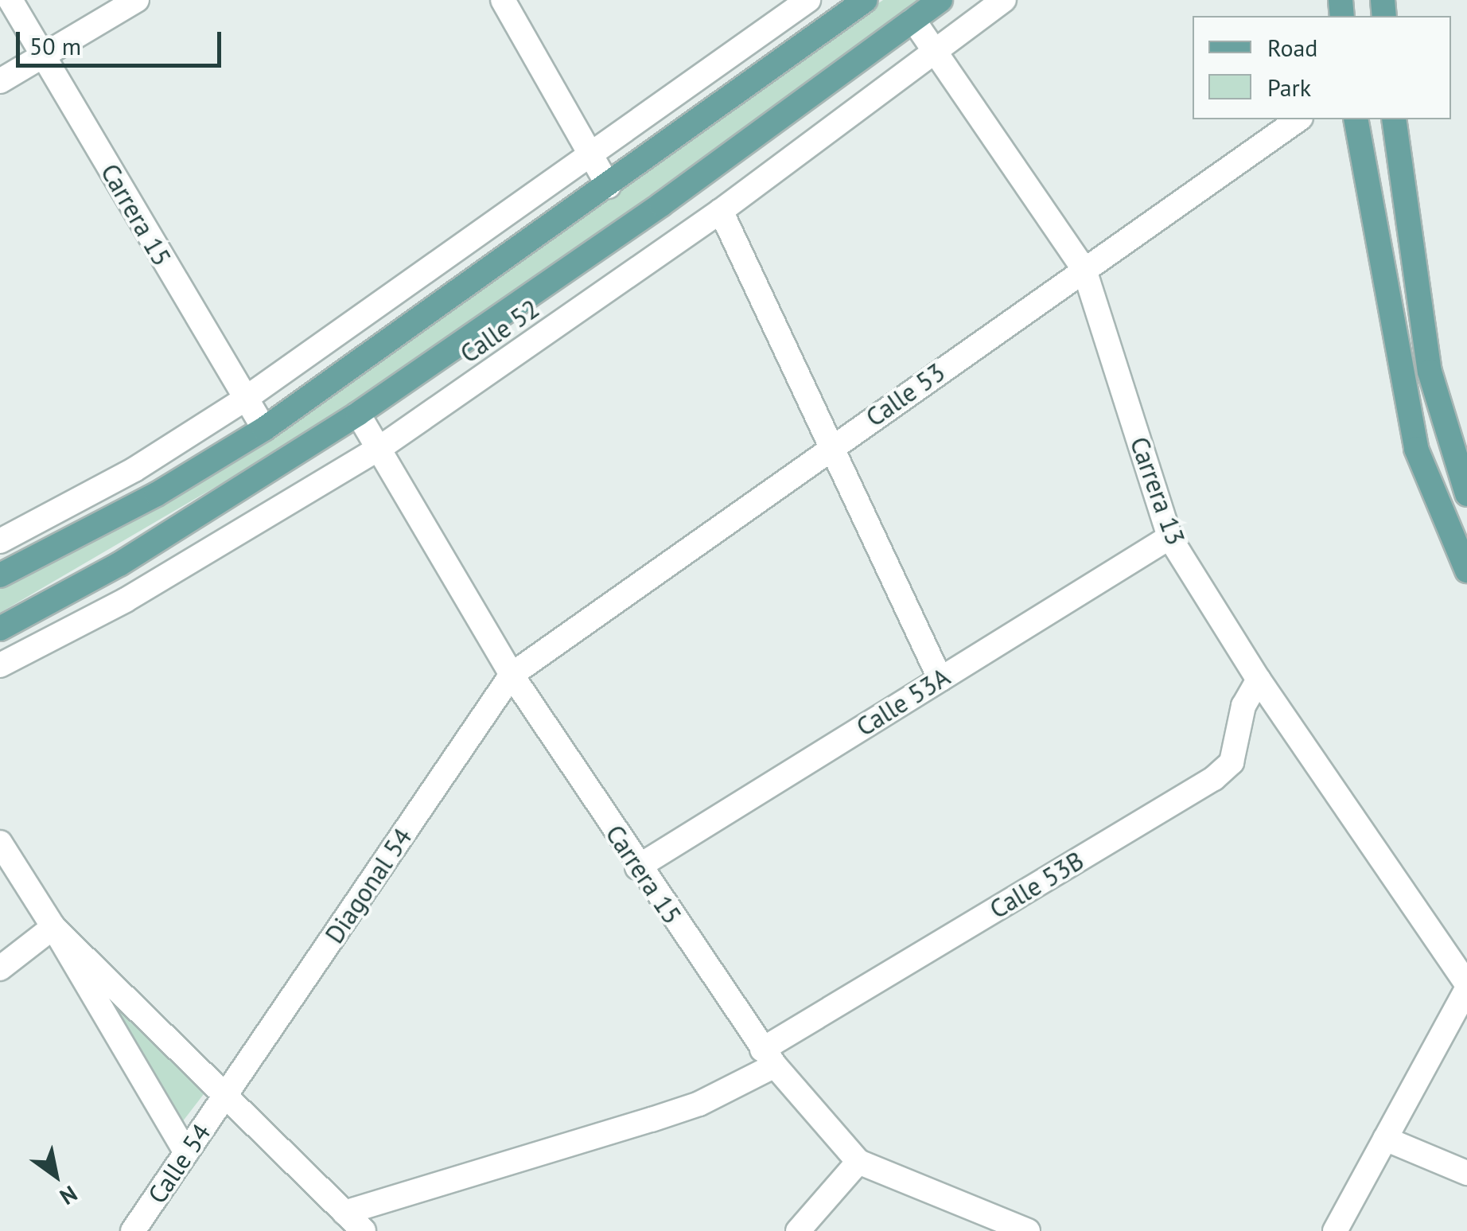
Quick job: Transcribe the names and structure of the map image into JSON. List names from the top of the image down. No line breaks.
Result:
{"streets":{"main road":["Calle 52"],"street":["Carrera 15","Calle 53","Carrera 13","Calle 53A","Calle 53B","Diagonal 54","Calle 54"]},"crossings":[["Carrera 15","Calle 52"],["Carrera 15","Calle 53"],["Carrera 15","Calle 53A"],["Carrera 15","Calle 53B"],["Carrera 15","Diagonal 54"],["Calle 52","Carrera 13"],["Calle 53","Carrera 13"],["Calle 53","Diagonal 54"],["Carrera 13","Calle 53A"],["Carrera 13","Calle 53B"],["Diagonal 54","Calle 54"]],"legend":["Road","Park"],"scale_bar":"50 m","north":"bottom right"}
